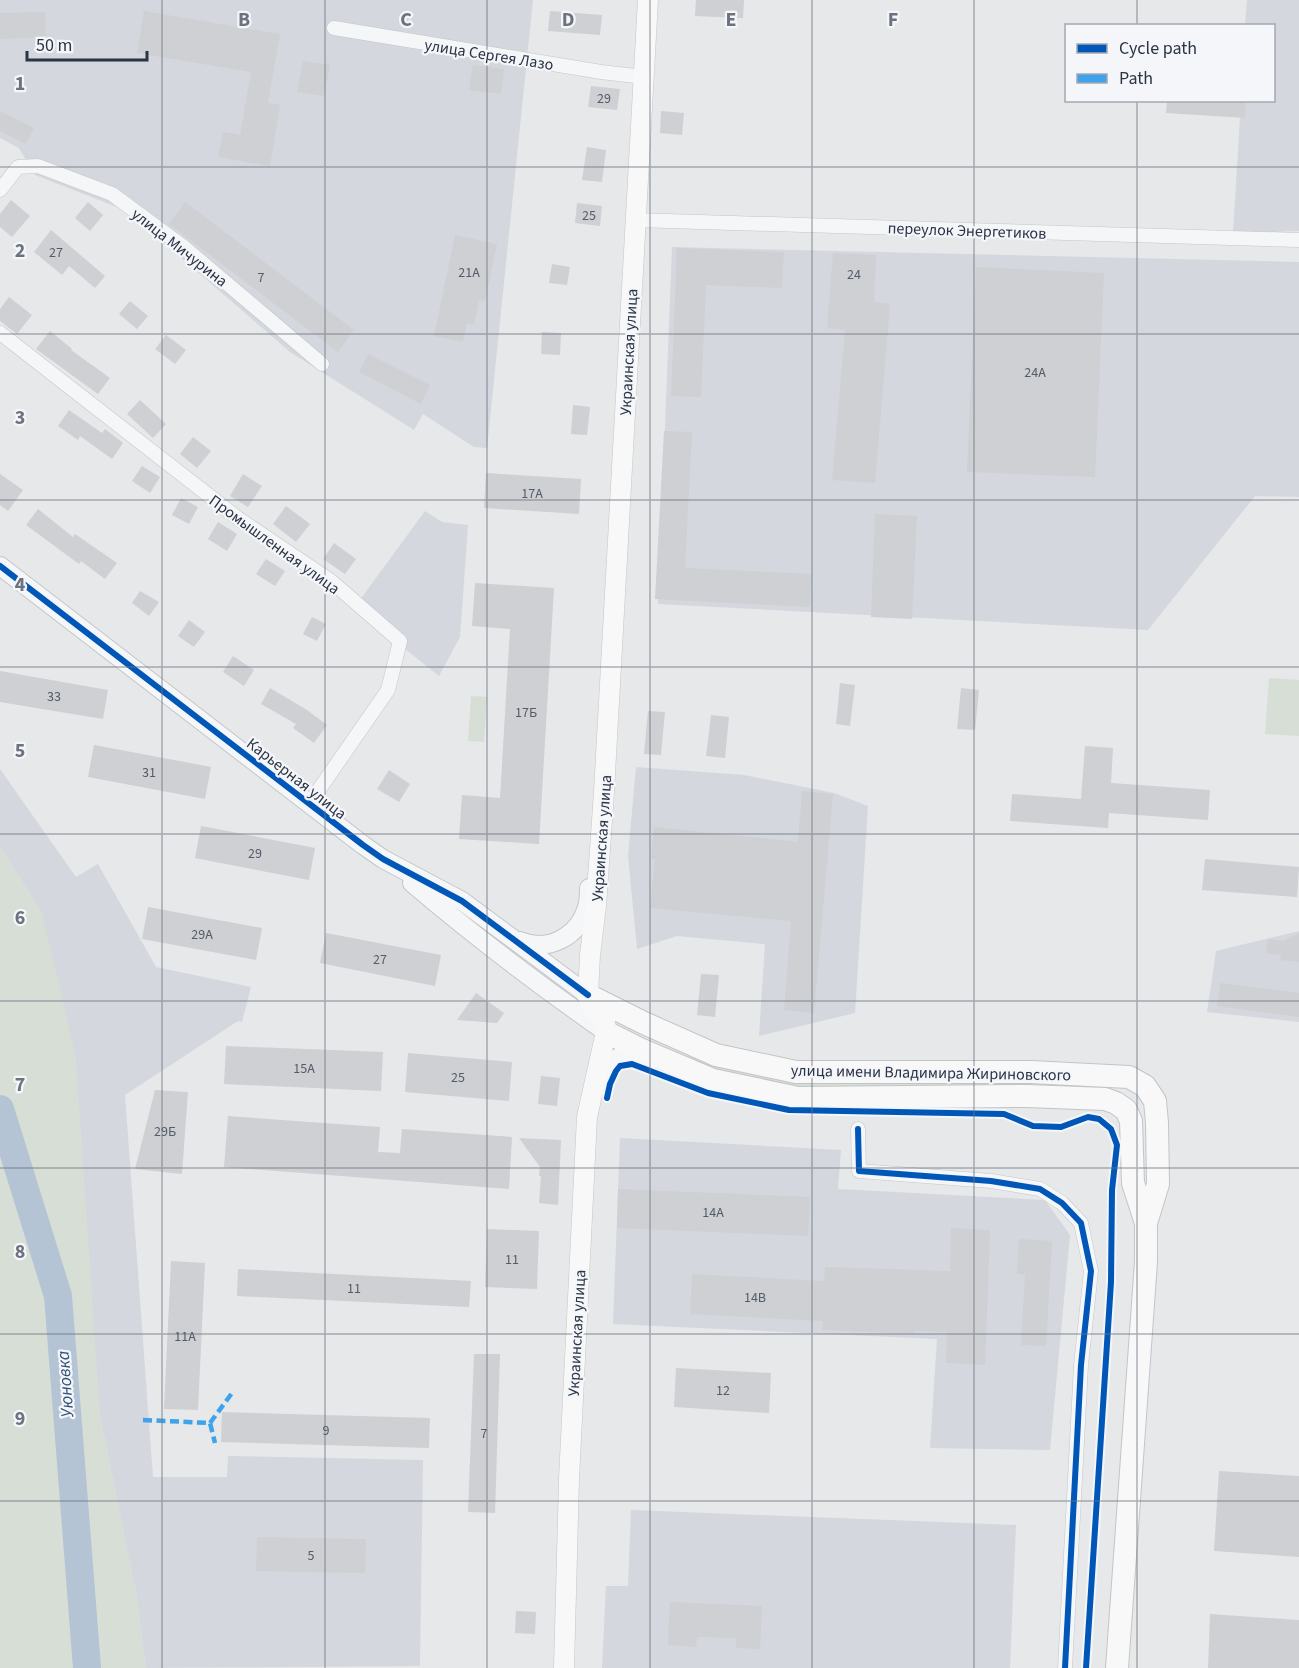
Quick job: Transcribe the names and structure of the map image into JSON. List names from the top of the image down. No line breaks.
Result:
{"streets":{"main road":["Украинская улица","улица имени Владимира Жириновского"],"street":["улица Сергея Лазо","переулок Энергетиков","улица Мичурина","Промышленная улица","Карьерная улица"]},"crossings":[["улица Сергея Лазо","Украинская улица"],["переулок Энергетиков","Украинская улица"],["Украинская улица","Карьерная улица"],["Украинская улица","улица имени Владимира Жириновского"],["Промышленная улица","Карьерная улица"],["Карьерная улица","улица имени Владимира Жириновского"]],"water":["Уюновка"],"house_numbers":["29","25","27","21А","24","7","24А","17А","33","17Б","31","29","29А","27","15А","25","29Б","14А","11","11","14В","11А","12","9","7","5"],"legend":["Cycle path","Path"],"scale_bar":"50 m","grid":{"columns":["B","C","D","E","F"],"rows":["1","2","3","4","5","6","7","8","9"]}}
